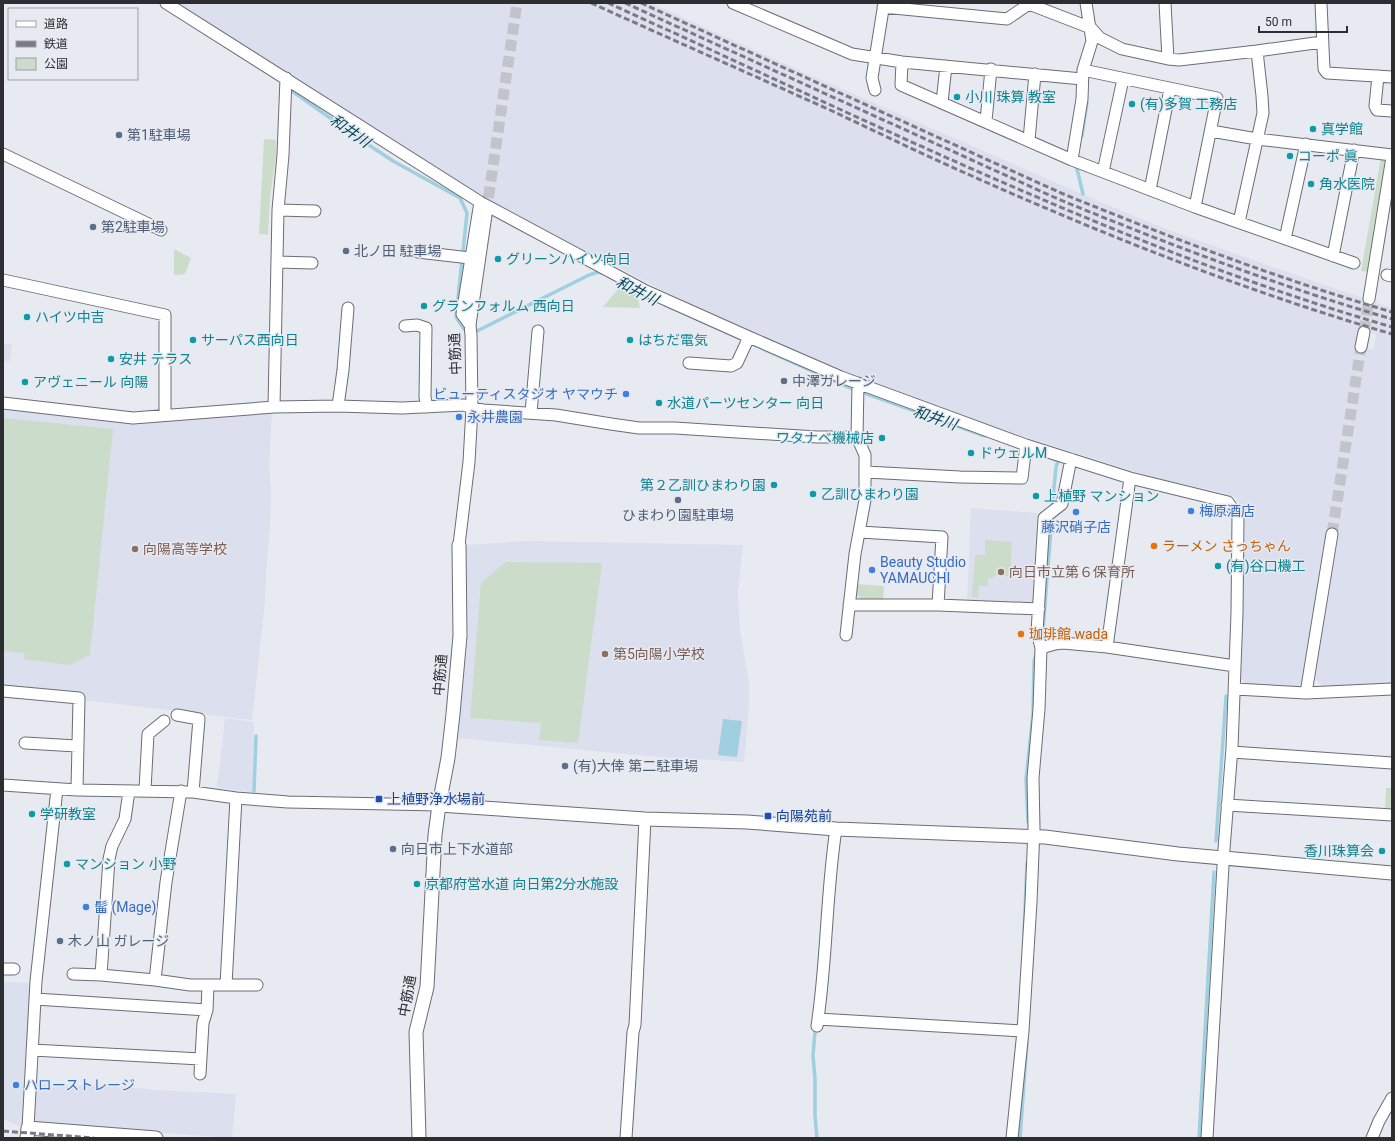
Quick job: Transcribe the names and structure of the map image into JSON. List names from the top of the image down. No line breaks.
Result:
{"streets":{"street":["中筋通"]},"water":["和井川"],"places":{"other":["小川 珠算 教室","(有)多賀 工務店","真学館","第1駐車場","コーポ 眞","角水医院","第2駐車場","北ノ田 駐車場","グリーンハイツ向日","グランフォルム 西向日","ハイツ中吉","サーパス西向日","はちだ電気","安井 テラス","中澤ガレージ","アヴェニール 向陽","ビューティスタジオ ヤマウチ","水道パーツセンター 向日","永井農園","ワタナベ機械店","ドウェルM","第２乙訓ひまわり園","乙訓ひまわり園","上植野 マンション","ひまわり園駐車場","梅原酒店","藤沢硝子店","ラーメン さっちゃん","向陽高等学校","(有)谷口機工","Beauty Studio YAMAUCHI","向日市立第６保育所","珈琲館 wada","第5向陽小学校","(有)大倖 第二駐車場","学研教室","向日市上下水道部","香川珠算会","マンション 小野","京都府営水道 向日第2分水施設","髷 (Mage)","木ノ山 ガレージ","ハローストレージ"],"transit":["上植野浄水場前","向陽苑前"]},"legend":["道路","鉄道","公園"],"scale_bar":"50 m"}
